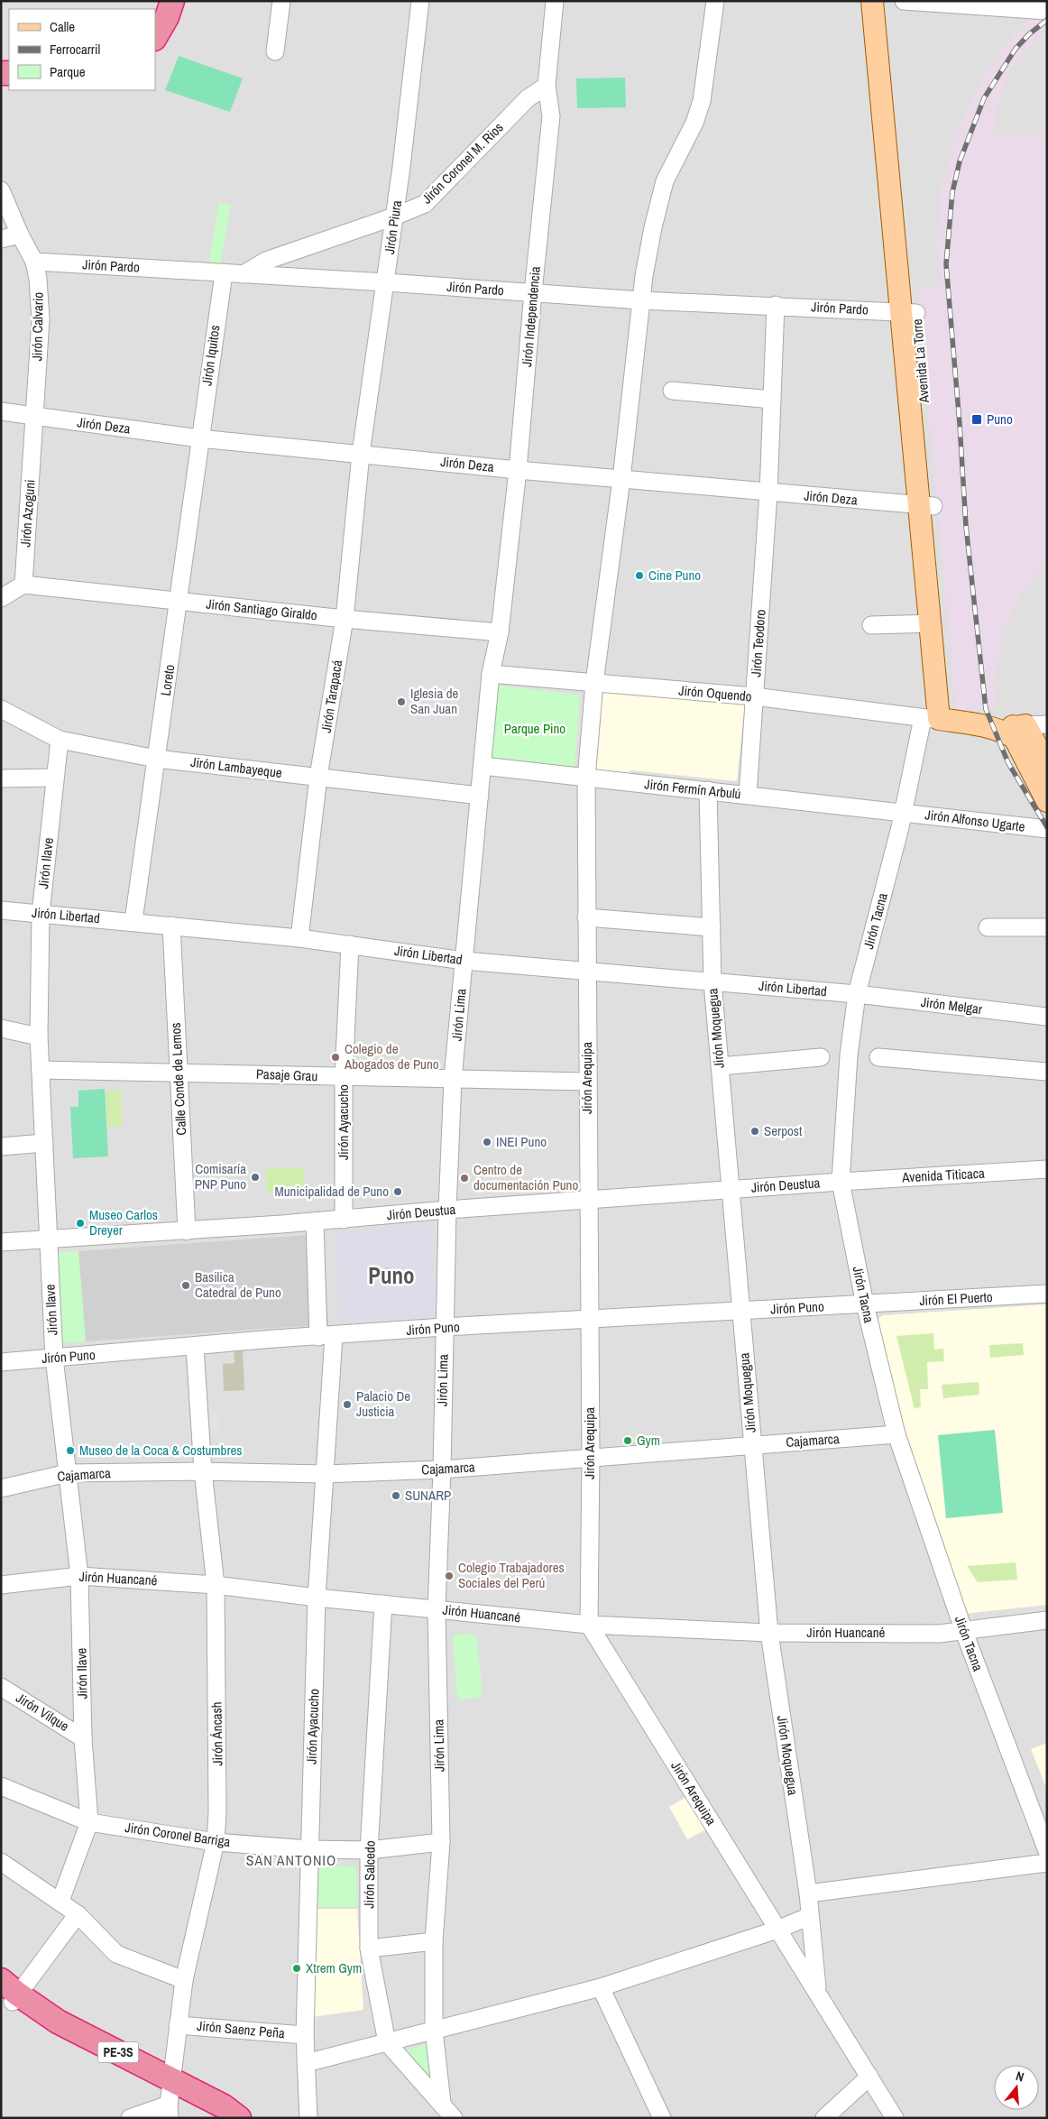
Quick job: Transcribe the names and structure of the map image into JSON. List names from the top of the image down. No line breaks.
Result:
{"streets":{"highway":["PE-3S"],"main road":["Avenida La Torre"],"street":["Jirón Coronel M. Rios","Jirón Piura","Jirón Pardo","Jirón Independencia","Jirón Calvario","Jirón Iquitos","Jirón Deza","Jirón Azoguni","Jirón Santiago Giraldo","Jirón Teodoro","Loreto","Jirón Oquendo","Jirón Tarapacá","Jirón Lambayeque","Jirón Fermín Arbulú","Jirón Alfonso Ugarte","Jirón Ilave","Jirón Libertad","Jirón Tacna","Jirón Melgar","Jirón Lima","Jirón Moquegua","Pasaje Grau","Jirón Arequipa","Calle Conde de Lemos","Jirón Ayacucho","Avenida Titicaca","Jirón Deustua","Jirón El Puerto","Jirón Puno","Cajamarca","Jirón Huancané","Jirón Vilque","Jirón Áncash","Jirón Coronel Barriga","Jirón Salcedo","Jirón Saenz Peña"]},"crossings":[["Jirón Coronel M. Rios","Jirón Piura"],["Jirón Coronel M. Rios","Jirón Pardo"],["Jirón Coronel M. Rios","Jirón Independencia"],["Jirón Piura","Jirón Pardo"],["Jirón Piura","Jirón Deza"],["Jirón Piura","Jirón Tarapacá"],["Jirón Pardo","Jirón Independencia"],["Jirón Pardo","Jirón Calvario"],["Jirón Pardo","Jirón Iquitos"],["Jirón Pardo","Avenida La Torre"],["Jirón Pardo","Jirón Teodoro"],["Jirón Pardo","Jirón Arequipa"],["Jirón Independencia","Jirón Deza"],["Jirón Independencia","Jirón Santiago Giraldo"],["Jirón Independencia","Jirón Lima"],["Jirón Calvario","Jirón Deza"],["Jirón Calvario","Jirón Azoguni"],["Jirón Iquitos","Jirón Deza"],["Jirón Iquitos","Loreto"],["Avenida La Torre","Jirón Deza"],["Avenida La Torre","Jirón Oquendo"],["Avenida La Torre","Jirón Tacna"],["Jirón Deza","Jirón Azoguni"],["Jirón Deza","Jirón Teodoro"],["Jirón Deza","Loreto"],["Jirón Deza","Jirón Tarapacá"],["Jirón Deza","Jirón Arequipa"],["Jirón Azoguni","Jirón Santiago Giraldo"],["Jirón Santiago Giraldo","Loreto"],["Jirón Santiago Giraldo","Jirón Tarapacá"],["Jirón Santiago Giraldo","Jirón Lima"],["Jirón Teodoro","Jirón Oquendo"],["Jirón Teodoro","Jirón Fermín Arbulú"],["Loreto","Jirón Lambayeque"],["Loreto","Jirón Libertad"],["Jirón Oquendo","Jirón Tacna"],["Jirón Oquendo","Jirón Lima"],["Jirón Oquendo","Jirón Arequipa"],["Jirón Tarapacá","Jirón Lambayeque"],["Jirón Tarapacá","Jirón Libertad"],["Jirón Lambayeque","Jirón Ilave"],["Jirón Lambayeque","Jirón Lima"],["Jirón Fermín Arbulú","Jirón Alfonso Ugarte"],["Jirón Fermín Arbulú","Jirón Tacna"],["Jirón Fermín Arbulú","Jirón Lima"],["Jirón Fermín Arbulú","Jirón Moquegua"],["Jirón Fermín Arbulú","Jirón Arequipa"],["Jirón Alfonso Ugarte","Jirón Tacna"],["Jirón Ilave","Jirón Libertad"],["Jirón Ilave","Pasaje Grau"],["Jirón Ilave","Jirón Deustua"],["Jirón Ilave","Jirón Puno"],["Jirón Ilave","Cajamarca"],["Jirón Ilave","Jirón Huancané"],["Jirón Ilave","Jirón Vilque"],["Jirón Ilave","Jirón Coronel Barriga"],["Jirón Libertad","Jirón Tacna"],["Jirón Libertad","Jirón Melgar"],["Jirón Libertad","Jirón Lima"],["Jirón Libertad","Jirón Moquegua"],["Jirón Libertad","Jirón Arequipa"],["Jirón Libertad","Calle Conde de Lemos"],["Jirón Libertad","Jirón Ayacucho"],["Jirón Tacna","Jirón Melgar"],["Jirón Tacna","Avenida Titicaca"],["Jirón Tacna","Jirón Deustua"],["Jirón Tacna","Jirón El Puerto"],["Jirón Tacna","Jirón Puno"],["Jirón Tacna","Cajamarca"],["Jirón Tacna","Jirón Huancané"],["Jirón Lima","Pasaje Grau"],["Jirón Lima","Jirón Deustua"],["Jirón Lima","Jirón Puno"],["Jirón Lima","Cajamarca"],["Jirón Lima","Jirón Huancané"],["Jirón Lima","Jirón Coronel Barriga"],["Jirón Moquegua","Jirón Arequipa"],["Jirón Moquegua","Jirón Deustua"],["Jirón Moquegua","Jirón Puno"],["Jirón Moquegua","Cajamarca"],["Jirón Moquegua","Jirón Huancané"],["Pasaje Grau","Jirón Arequipa"],["Pasaje Grau","Calle Conde de Lemos"],["Pasaje Grau","Jirón Ayacucho"],["Jirón Arequipa","Jirón Deustua"],["Jirón Arequipa","Jirón Puno"],["Jirón Arequipa","Cajamarca"],["Jirón Arequipa","Jirón Huancané"],["Calle Conde de Lemos","Jirón Deustua"],["Jirón Ayacucho","Jirón Deustua"],["Jirón Ayacucho","Jirón Puno"],["Jirón Ayacucho","Cajamarca"],["Jirón Ayacucho","Jirón Huancané"],["Jirón Ayacucho","Jirón Coronel Barriga"],["Jirón Ayacucho","Jirón Saenz Peña"],["Avenida Titicaca","Jirón Deustua"],["Jirón El Puerto","Jirón Puno"],["Jirón Puno","Jirón Áncash"],["Cajamarca","Jirón Áncash"],["Jirón Huancané","Jirón Áncash"],["Jirón Huancané","Jirón Salcedo"],["Jirón Áncash","Jirón Coronel Barriga"],["Jirón Áncash","Jirón Saenz Peña"],["Jirón Áncash","PE-3S"],["Jirón Coronel Barriga","Jirón Salcedo"]],"districts":["Puno","SAN ANTONIO"],"parks":["Parque Pino"],"places":{"transit":["Puno"],"other":["Cine Puno","Iglesia de San Juan","Colegio de Abogados de Puno","Serpost","INEI Puno","Comisaría PNP Puno","Centro de documentación Puno","Municipalidad de Puno","Museo Carlos Dreyer","Basilica Catedral de Puno","Palacio De Justicia","Gym","Museo de la Coca & Costumbres","SUNARP","Colegio Trabajadores Sociales del Perú","Xtrem Gym"]},"legend":["Calle","Ferrocarril","Parque"],"north":"top"}
